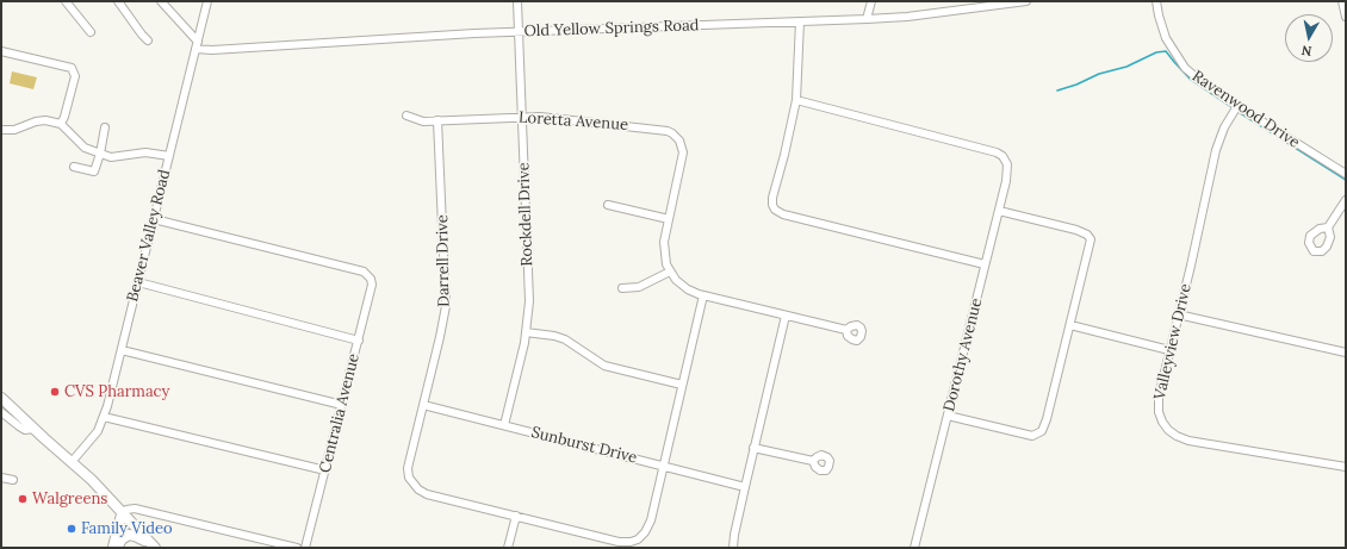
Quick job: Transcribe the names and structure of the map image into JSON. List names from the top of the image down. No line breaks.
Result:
{"streets":{"street":["Old Yellow Springs Road","Ravenwood Drive","Loretta Avenue","Rockdell Drive","Beaver Valley Road","Darrell Drive","Valleyview Drive","Dorothy Avenue","Centralia Avenue","Sunburst Drive"]},"crossings":[["Old Yellow Springs Road","Rockdell Drive"],["Old Yellow Springs Road","Beaver Valley Road"],["Ravenwood Drive","Valleyview Drive"],["Loretta Avenue","Rockdell Drive"],["Loretta Avenue","Darrell Drive"],["Rockdell Drive","Sunburst Drive"],["Beaver Valley Road","Centralia Avenue"],["Darrell Drive","Sunburst Drive"]],"places":["CVS Pharmacy","Walgreens","Family Video"],"north":"bottom"}
